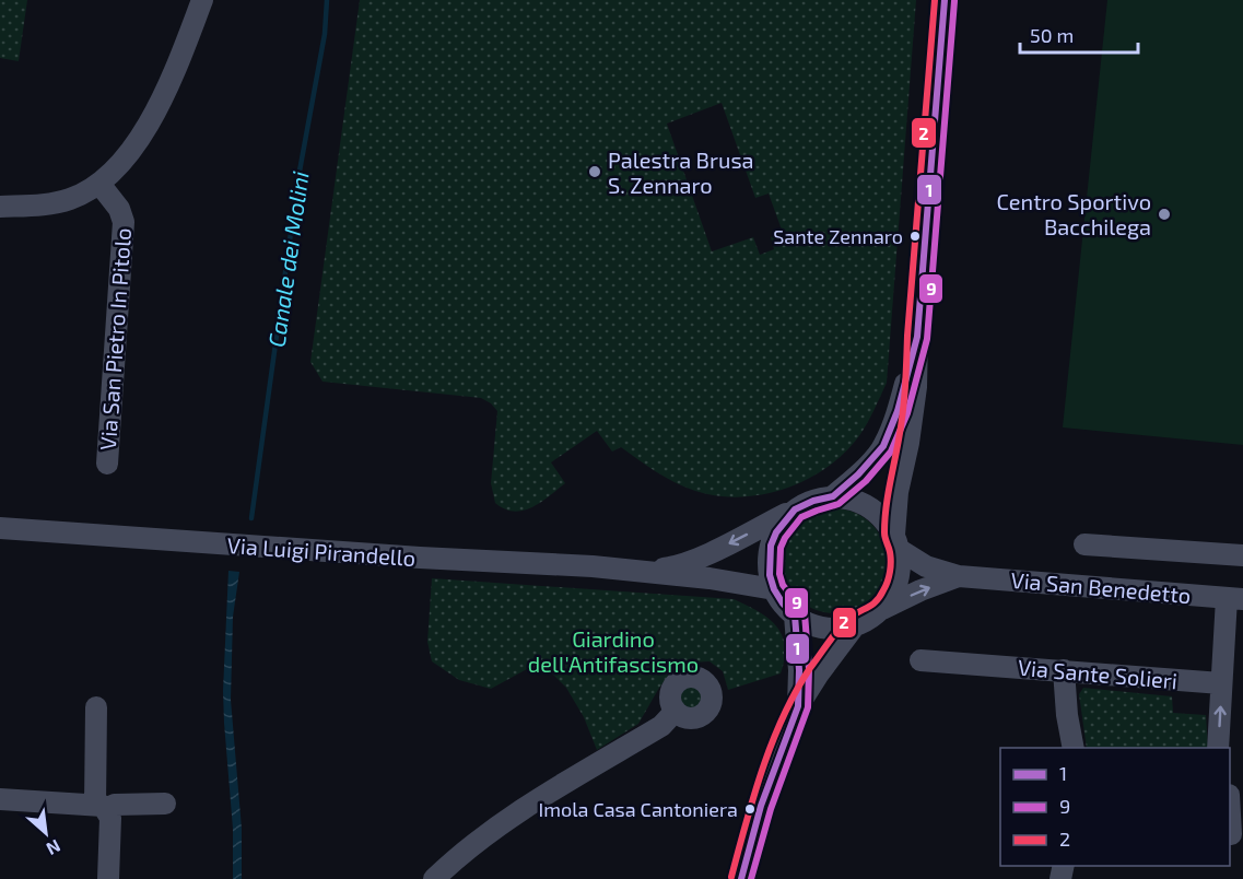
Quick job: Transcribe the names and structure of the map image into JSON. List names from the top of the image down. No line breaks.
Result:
{"streets":{"street":["Via San Pietro In Pitolo","Via Luigi Pirandello","Via San Benedetto","Via Sante Solieri"]},"crossings":[["Via Luigi Pirandello","Via San Benedetto"]],"water":["Canale dei Molini"],"parks":["Giardino dell'Antifascismo"],"places":["Palestra Brusa S. Zennaro","Centro Sportivo Bacchilega","Sante Zennaro","Imola Casa Cantoniera"],"lines":["transit line 1","transit line 2","transit line 9"],"legend":["1","9","2"],"scale_bar":"50 m","north":"bottom right"}
